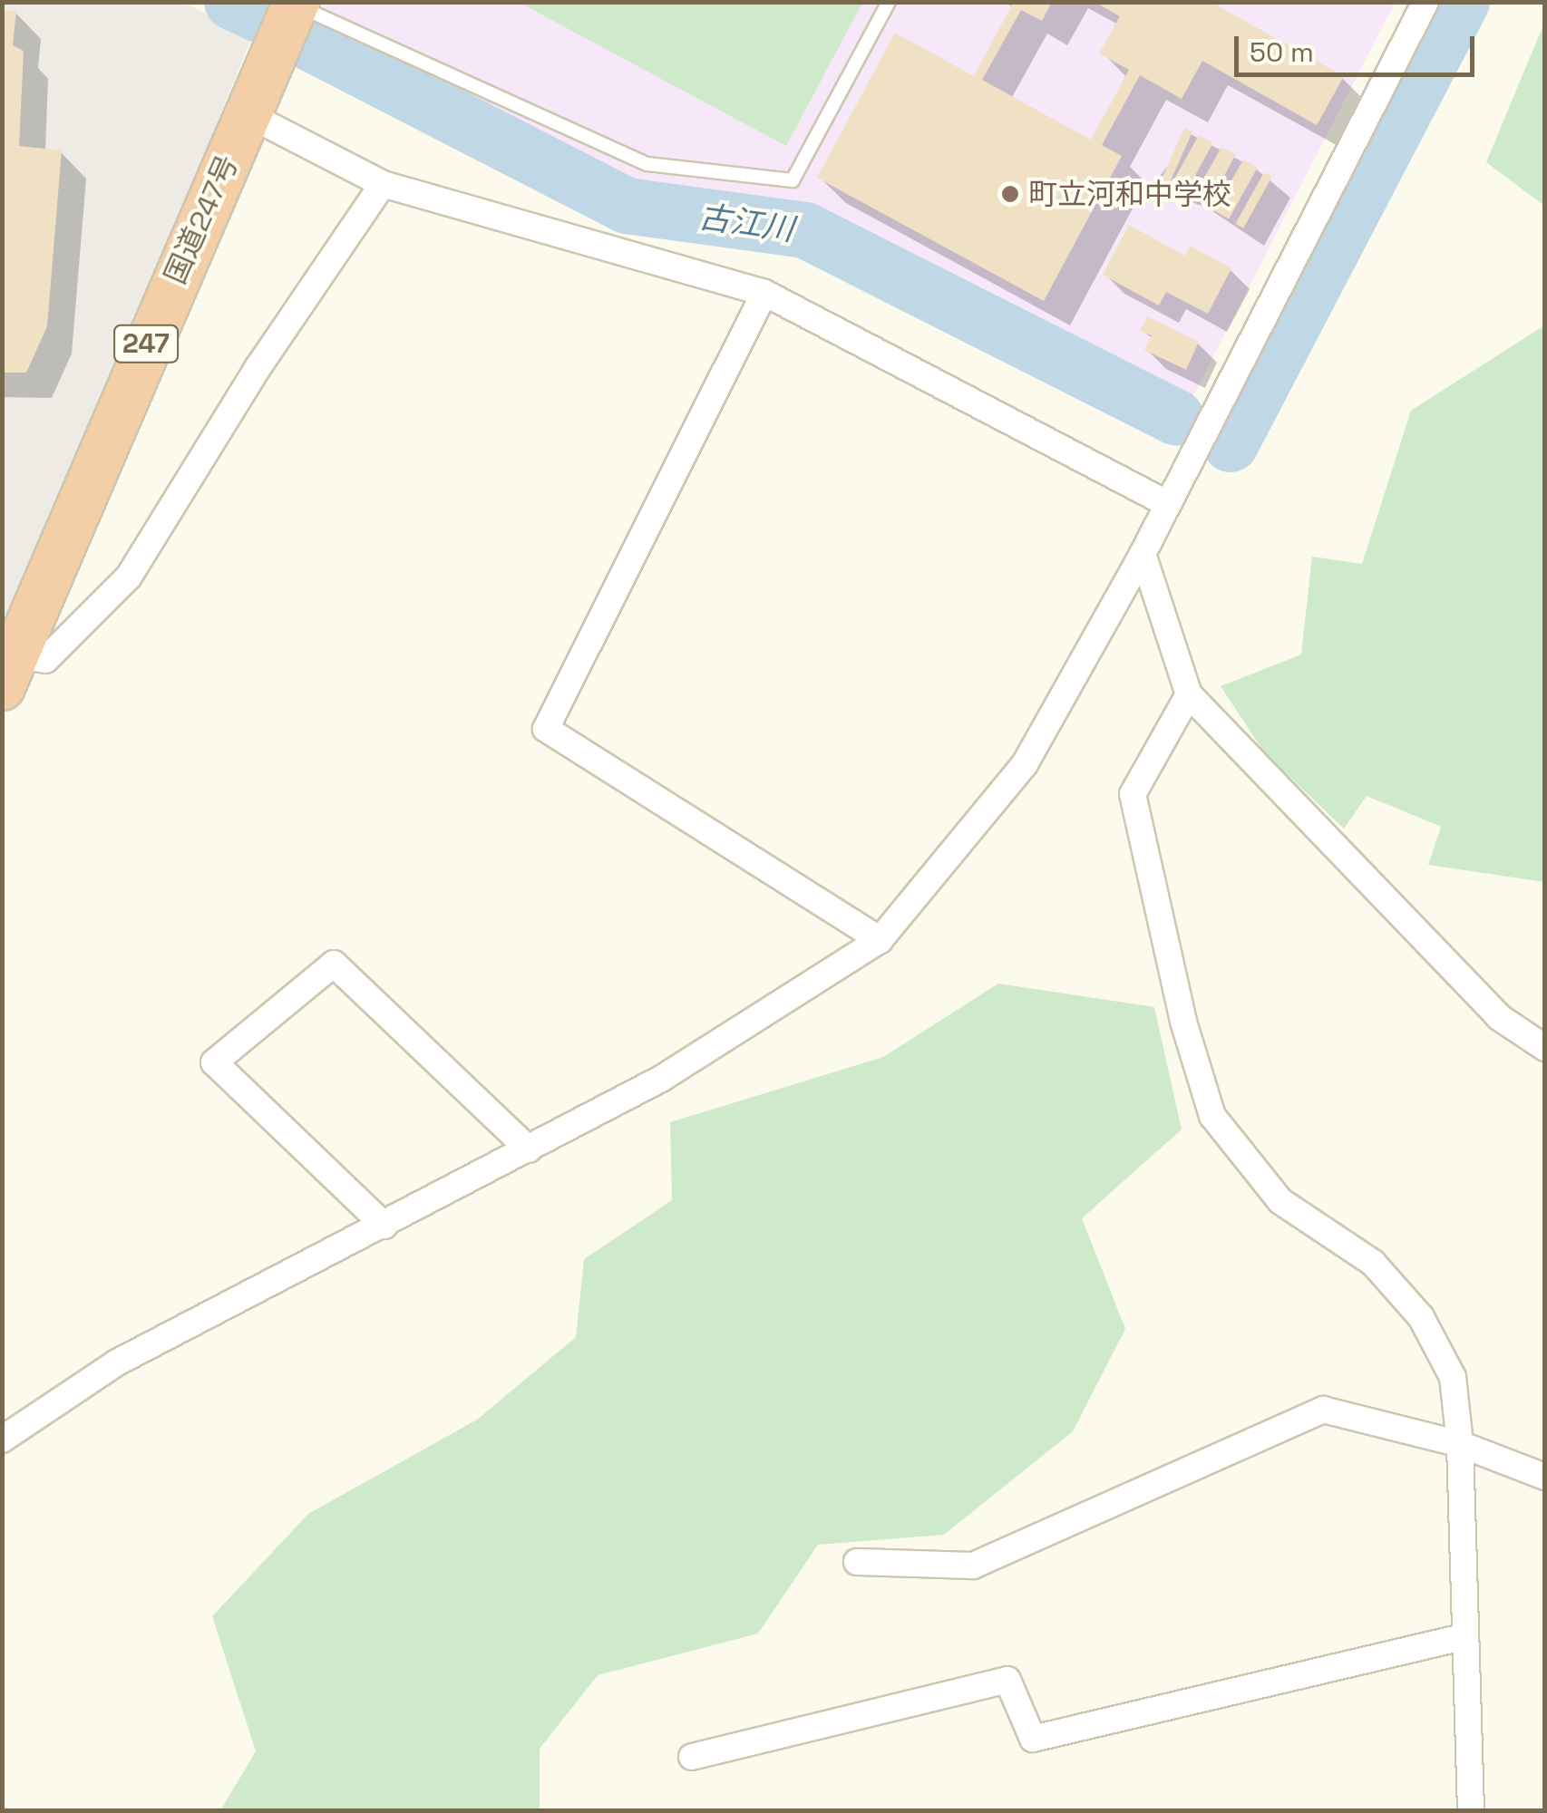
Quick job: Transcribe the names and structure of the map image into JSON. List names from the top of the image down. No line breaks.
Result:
{"streets":{"highway":["国道247号","247"]},"water":["古江川"],"places":["町立河和中学校"],"scale_bar":"50 m"}
